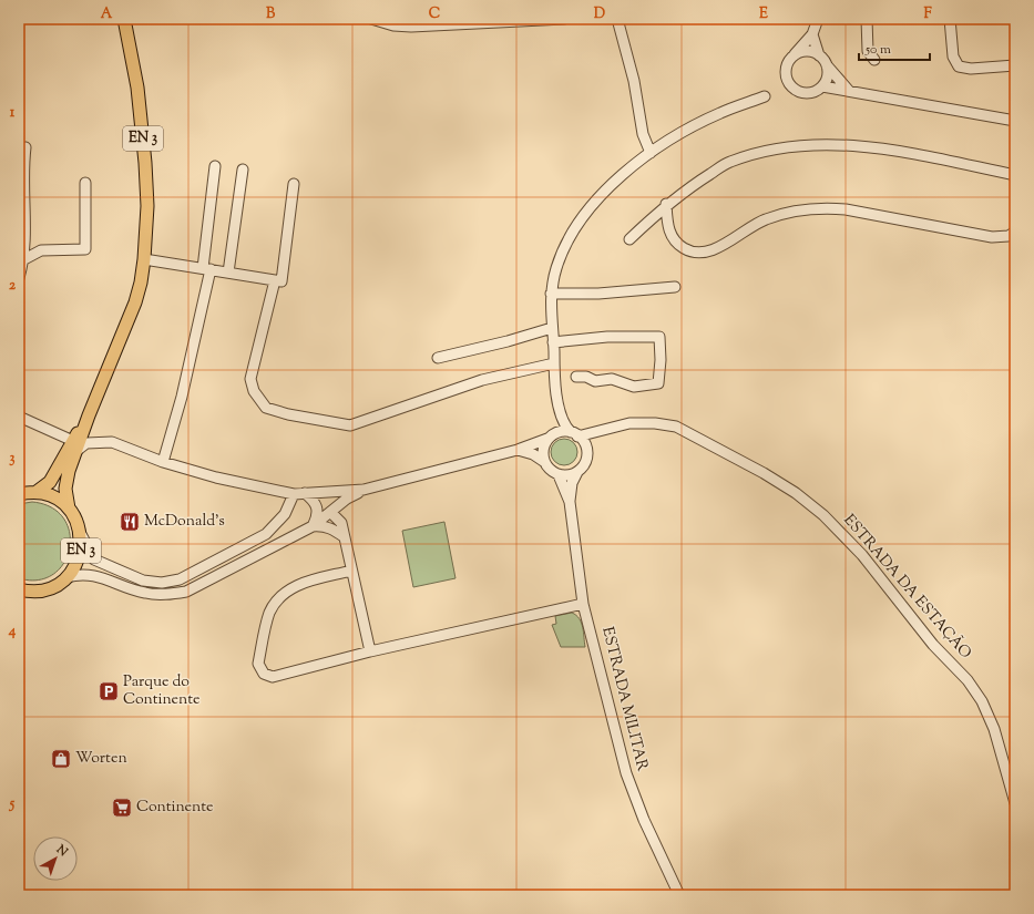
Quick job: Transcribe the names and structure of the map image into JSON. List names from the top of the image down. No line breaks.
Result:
{"streets":{"main road":["EN 3"],"street":["ESTRADA DA ESTAÇÃO","ESTRADA MILITAR"]},"crossings":[["ESTRADA DA ESTAÇÃO","ESTRADA MILITAR"]],"places":{"restaurant":["McDonald's"],"parking":["Parque do Continente"],"shop":["Worten"],"supermarket":["Continente"]},"scale_bar":"50 m","north":"top right","grid":{"columns":["A","B","C","D","E","F"],"rows":["1","2","3","4","5"]}}
